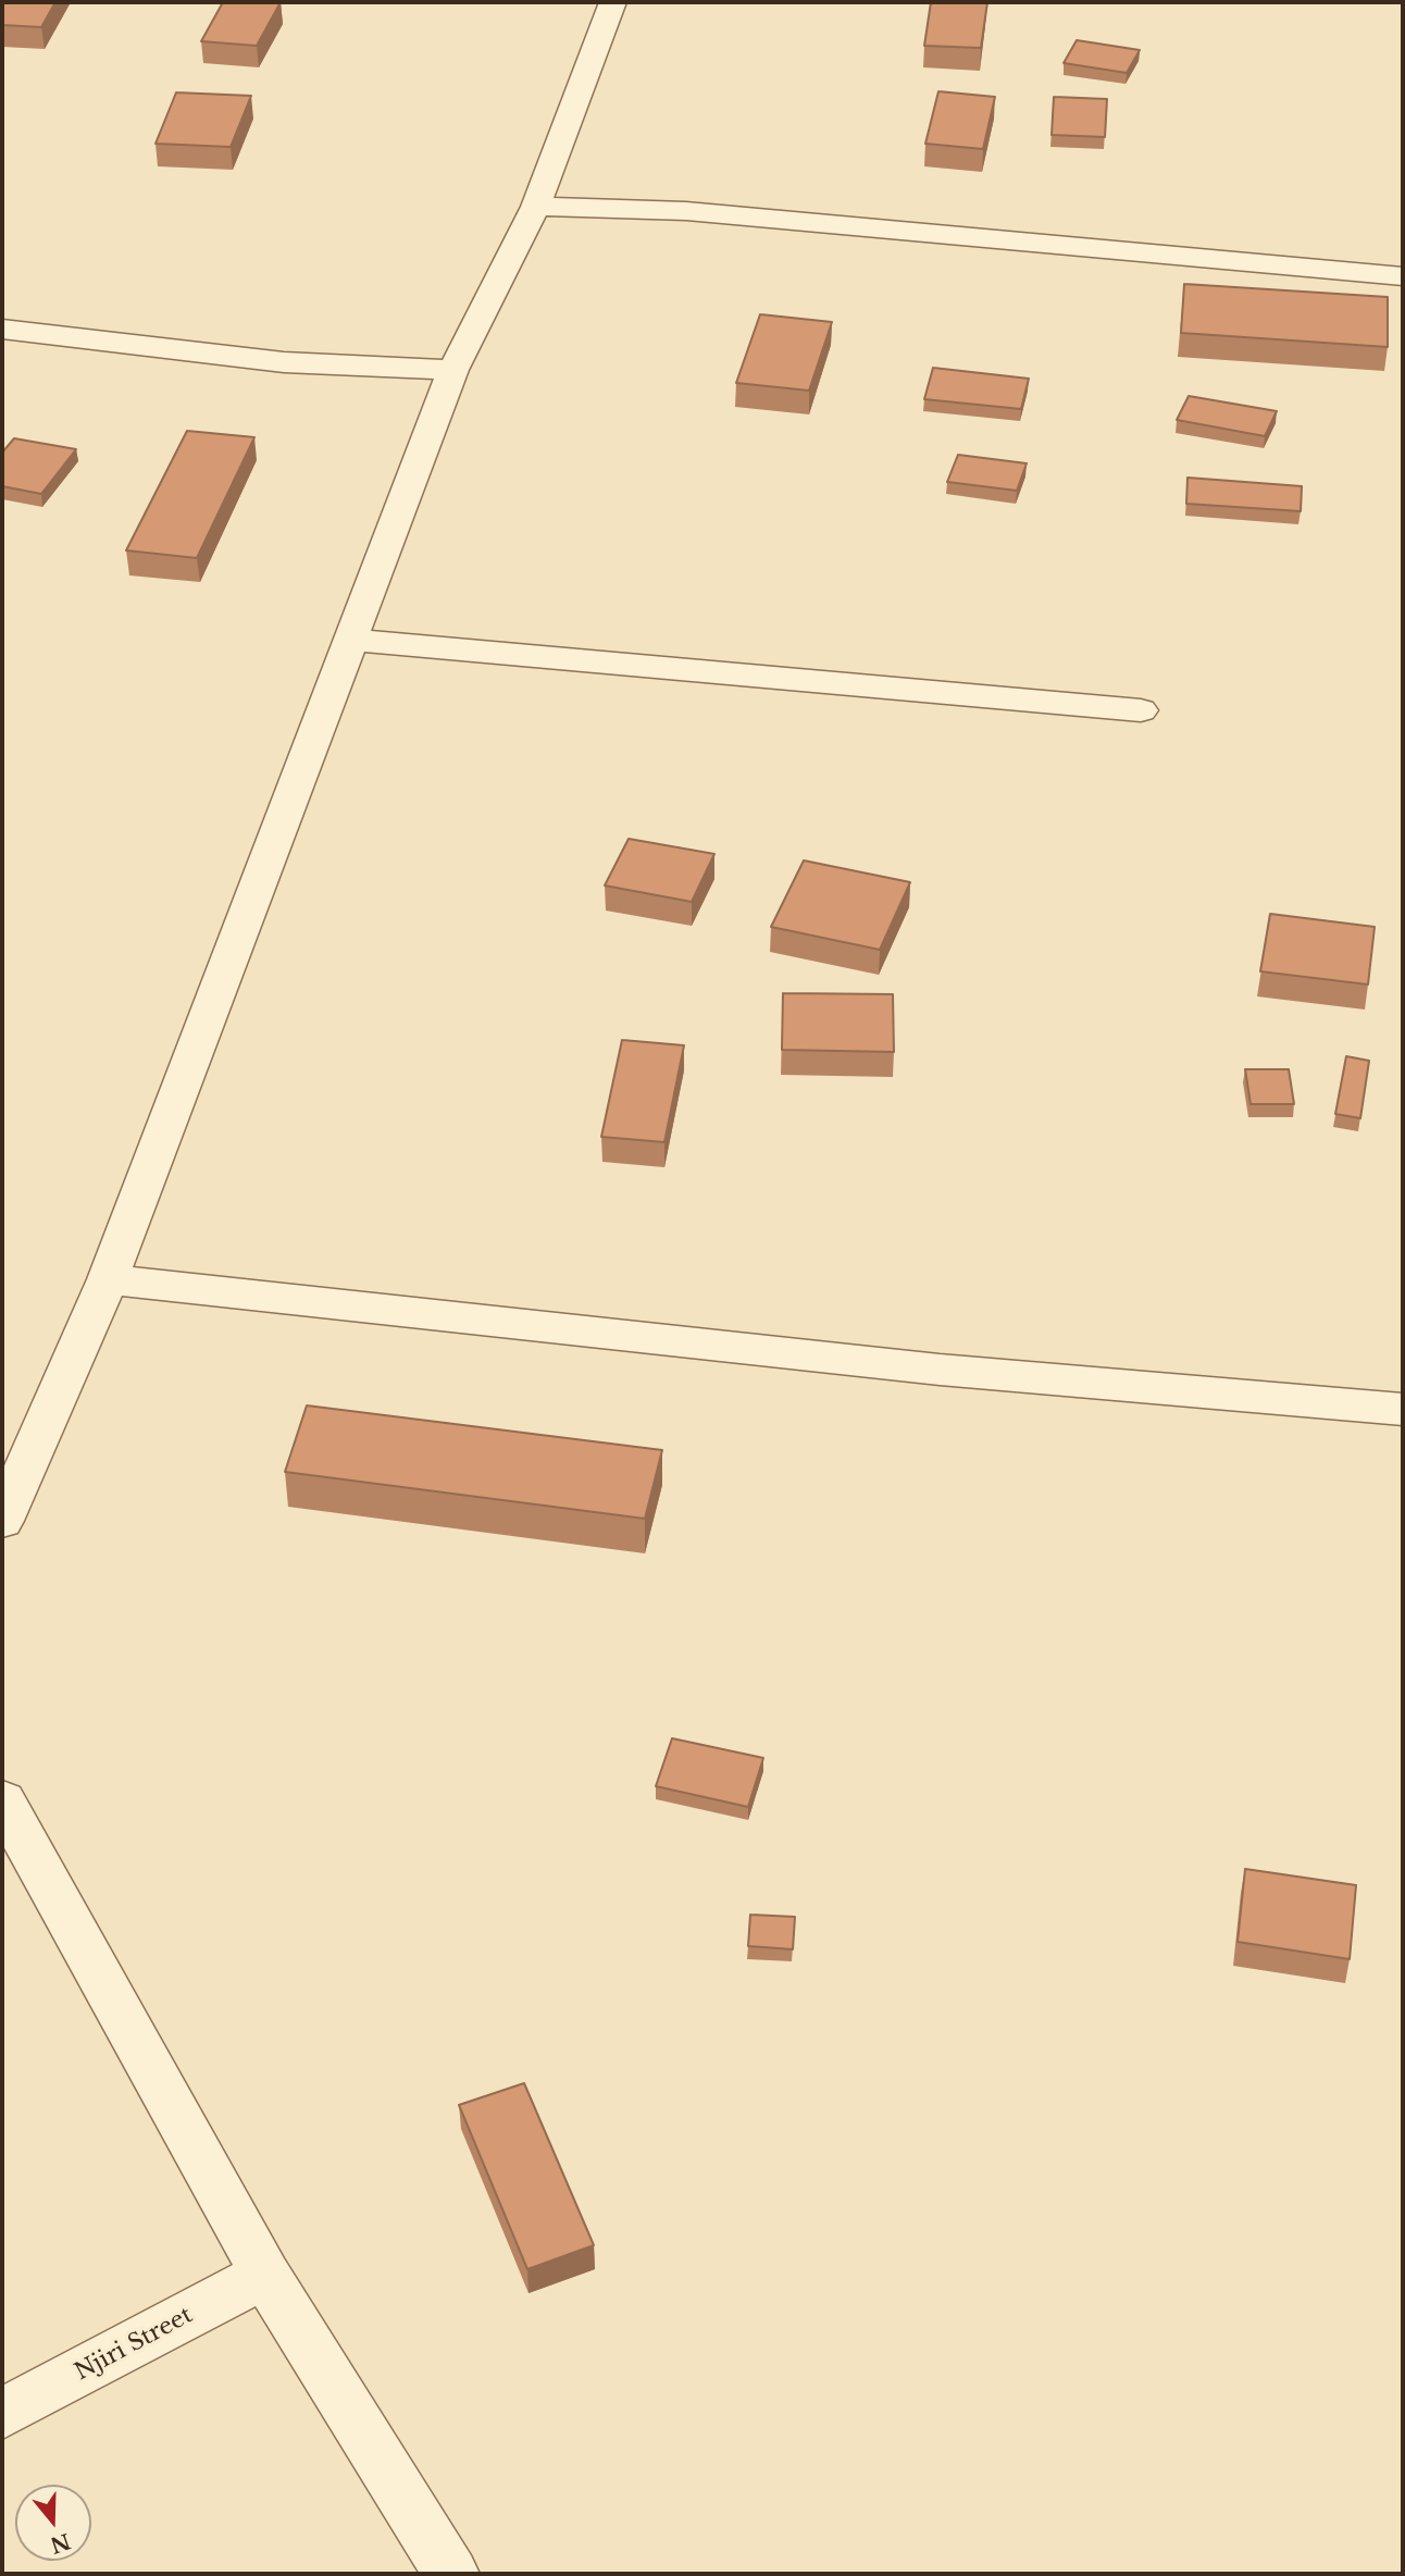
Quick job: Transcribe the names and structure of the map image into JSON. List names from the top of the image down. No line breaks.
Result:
{"streets":{"street":["Njiri Street"]},"north":"bottom"}
